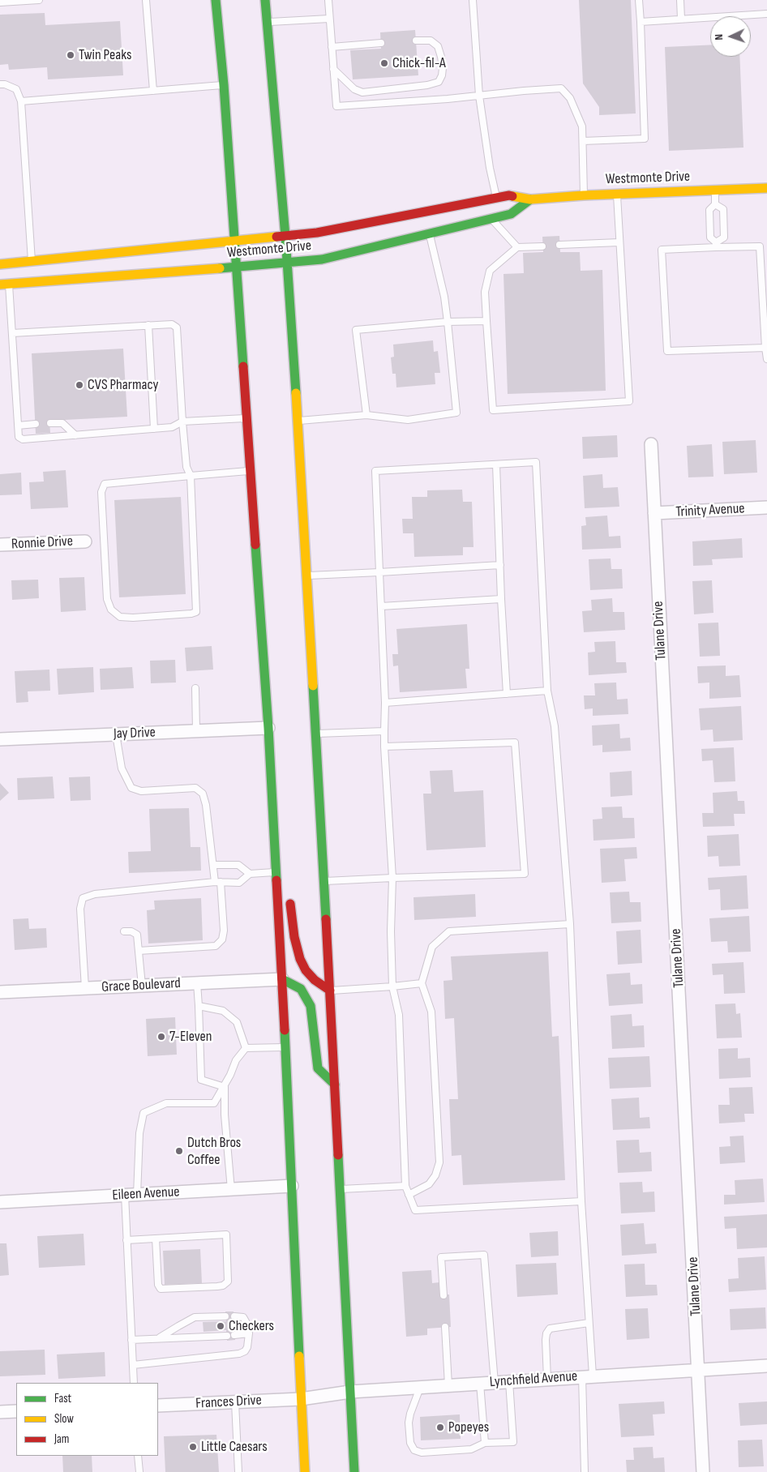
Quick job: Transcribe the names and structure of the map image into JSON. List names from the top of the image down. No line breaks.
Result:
{"streets":{"main road":["Westmonte Drive"],"street":["Trinity Avenue","Ronnie Drive","Tulane Drive","Jay Drive","Grace Boulevard","Eileen Avenue","Lynchfield Avenue","Frances Drive"]},"crossings":[["Trinity Avenue","Tulane Drive"],["Tulane Drive","Lynchfield Avenue"],["Lynchfield Avenue","Frances Drive"]],"places":["Twin Peaks","Chick-fil-A","CVS Pharmacy","7-Eleven","Dutch Bros Coffee","Checkers","Popeyes","Little Caesars"],"legend":["Fast","Slow","Jam"],"north":"left"}
